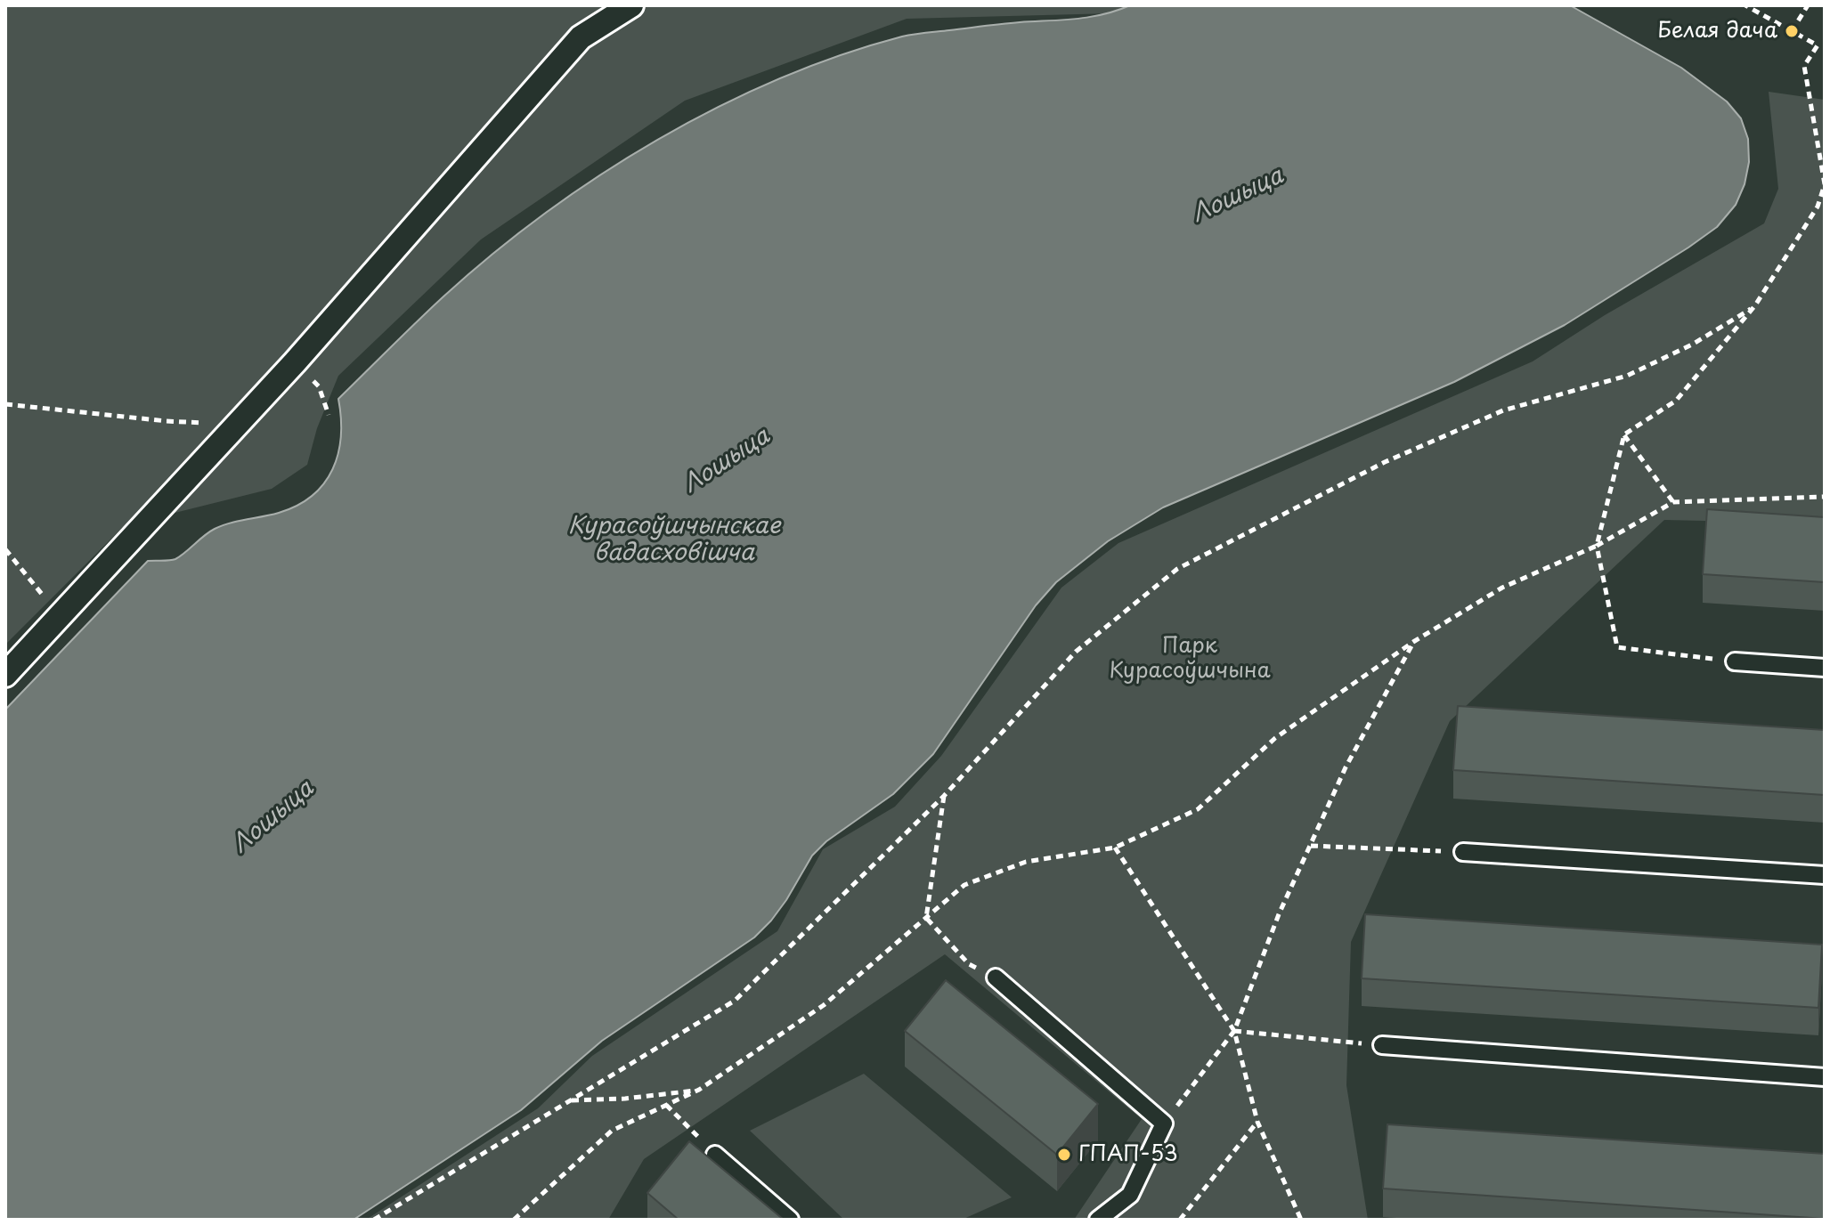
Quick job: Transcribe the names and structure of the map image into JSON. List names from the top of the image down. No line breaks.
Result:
{"water":["Лошыца","Курасоўшчынскае вадасховішча"],"parks":["Парк Курасоўшчына"],"places":["Белая дача","ГПАП-53"]}
